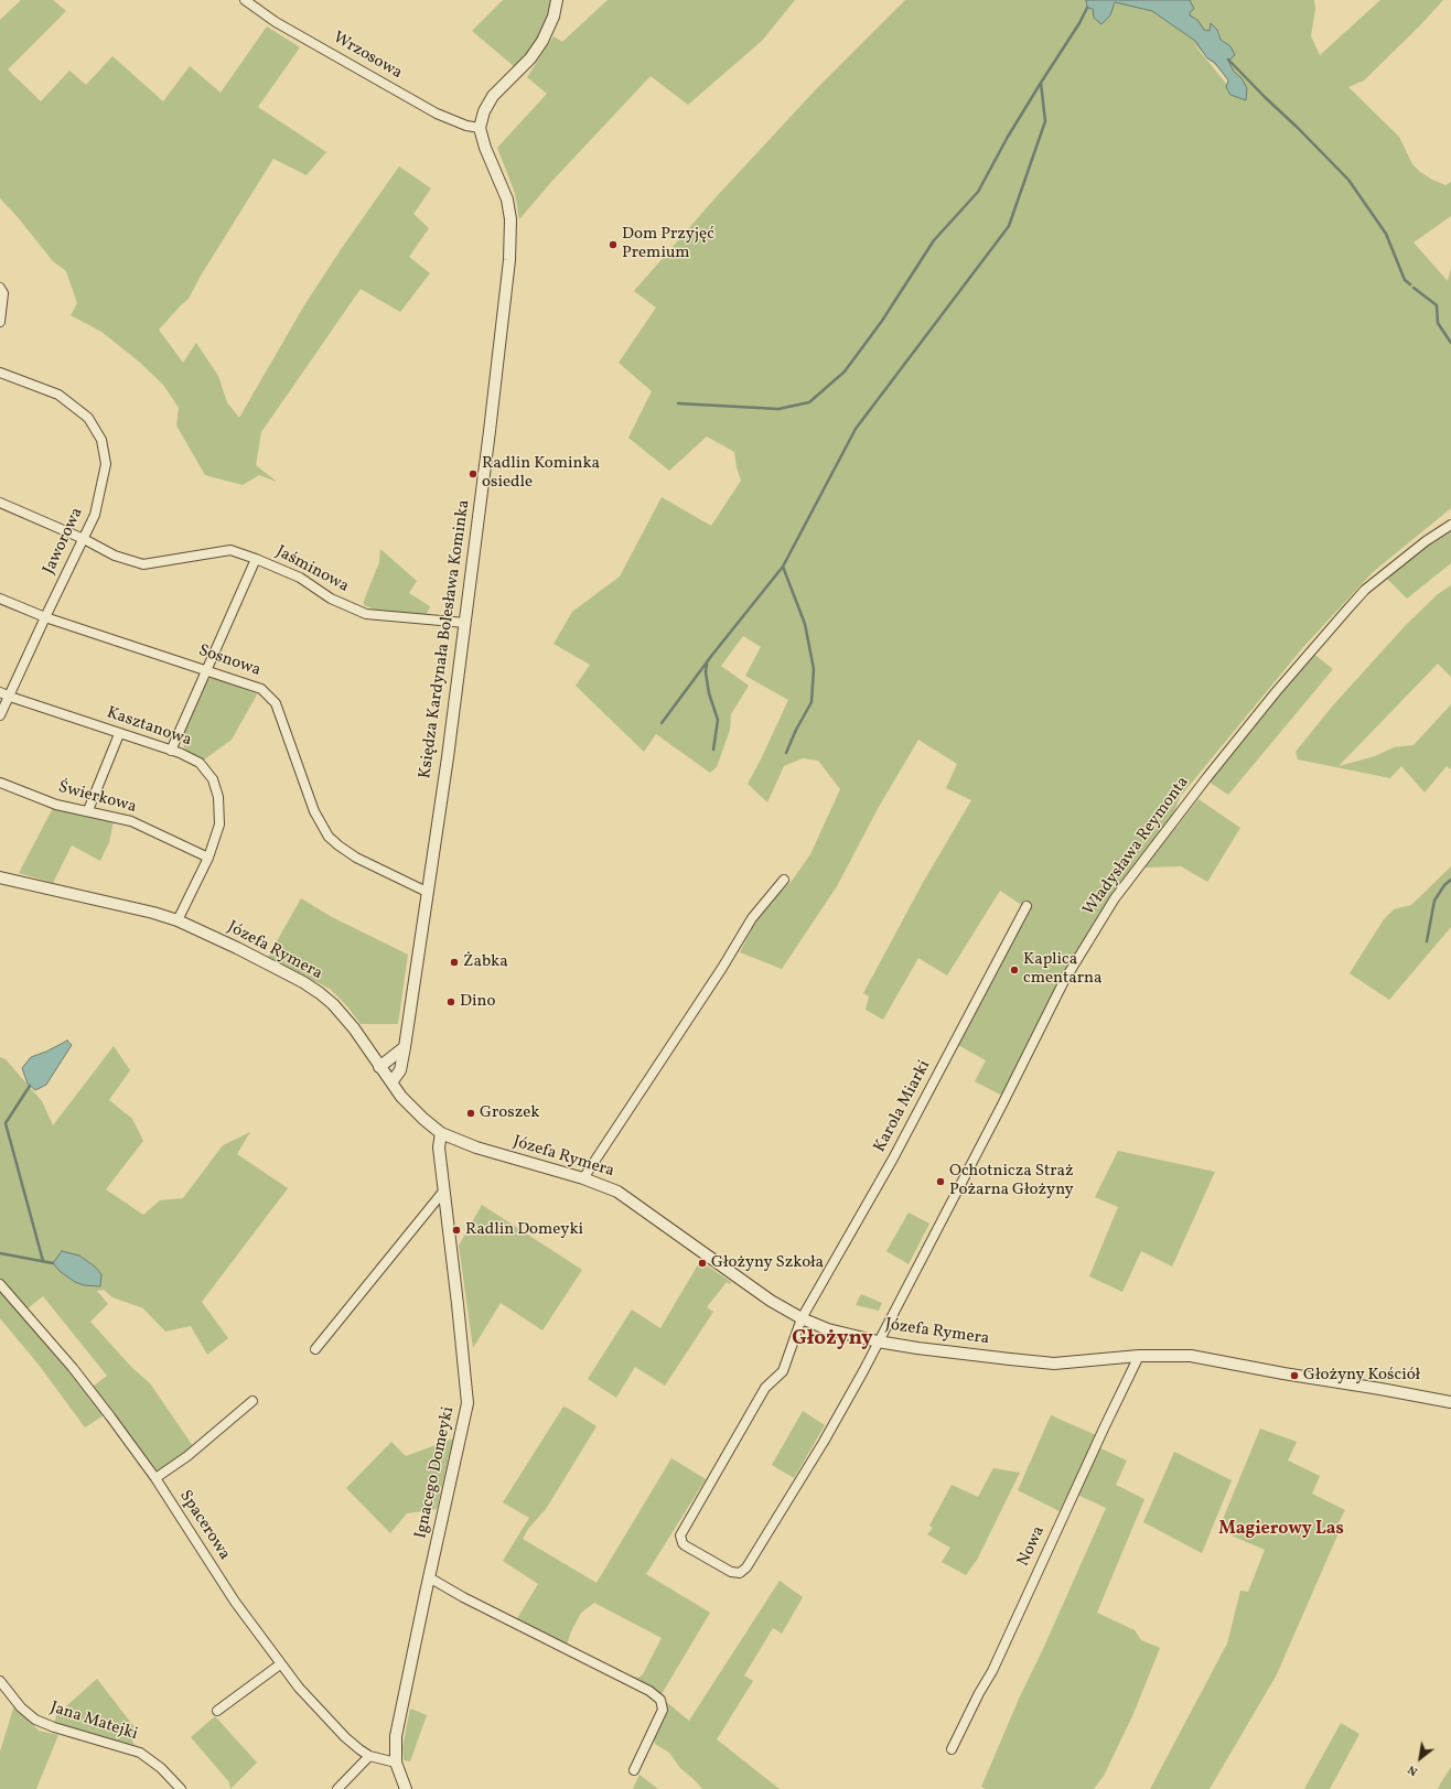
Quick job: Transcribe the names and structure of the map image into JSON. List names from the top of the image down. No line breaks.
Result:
{"streets":{"street":["Wrzosowa","Jaworowa","Jaśminowa","Księdza Kardynała Bolesława Kominka","Sosnowa","Kasztanowa","Świerkowa","Władysława Reymonta","Józefa Rymera","Karola Miarki","Ignacego Domeyki","Spacerowa","Nowa","Jana Matejki"]},"crossings":[["Wrzosowa","Księdza Kardynała Bolesława Kominka"],["Jaworowa","Jaśminowa"],["Jaworowa","Sosnowa"],["Jaworowa","Kasztanowa"],["Jaśminowa","Księdza Kardynała Bolesława Kominka"],["Księdza Kardynała Bolesława Kominka","Sosnowa"],["Księdza Kardynała Bolesława Kominka","Józefa Rymera"],["Kasztanowa","Świerkowa"],["Kasztanowa","Józefa Rymera"],["Władysława Reymonta","Józefa Rymera"],["Władysława Reymonta","Karola Miarki"],["Józefa Rymera","Karola Miarki"],["Józefa Rymera","Ignacego Domeyki"],["Józefa Rymera","Nowa"],["Ignacego Domeyki","Spacerowa"]],"districts":["Głożyny","Magierowy Las"],"places":["Dom Przyjęć Premium","Radlin Kominka osiedle","Żabka","Kaplica cmentarna","Dino","Groszek","Ochotnicza Straż Pożarna Głożyny","Radlin Domeyki","Głożyny Szkoła","Głożyny Kościół"],"north":"bottom left"}
